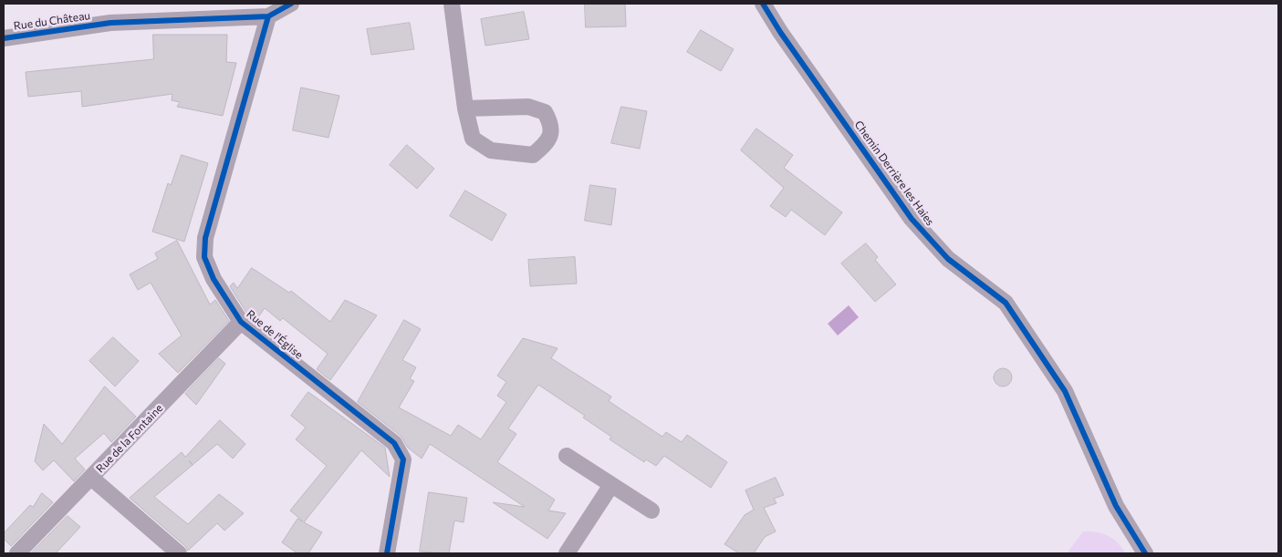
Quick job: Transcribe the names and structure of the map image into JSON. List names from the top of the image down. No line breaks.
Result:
{"streets":{"street":["Rue du Château","Chemin Derrière les Haies","Rue de l'Église","Rue de la Fontaine"]},"crossings":[["Rue du Château","Rue de l'Église"],["Rue de l'Église","Rue de la Fontaine"]]}
